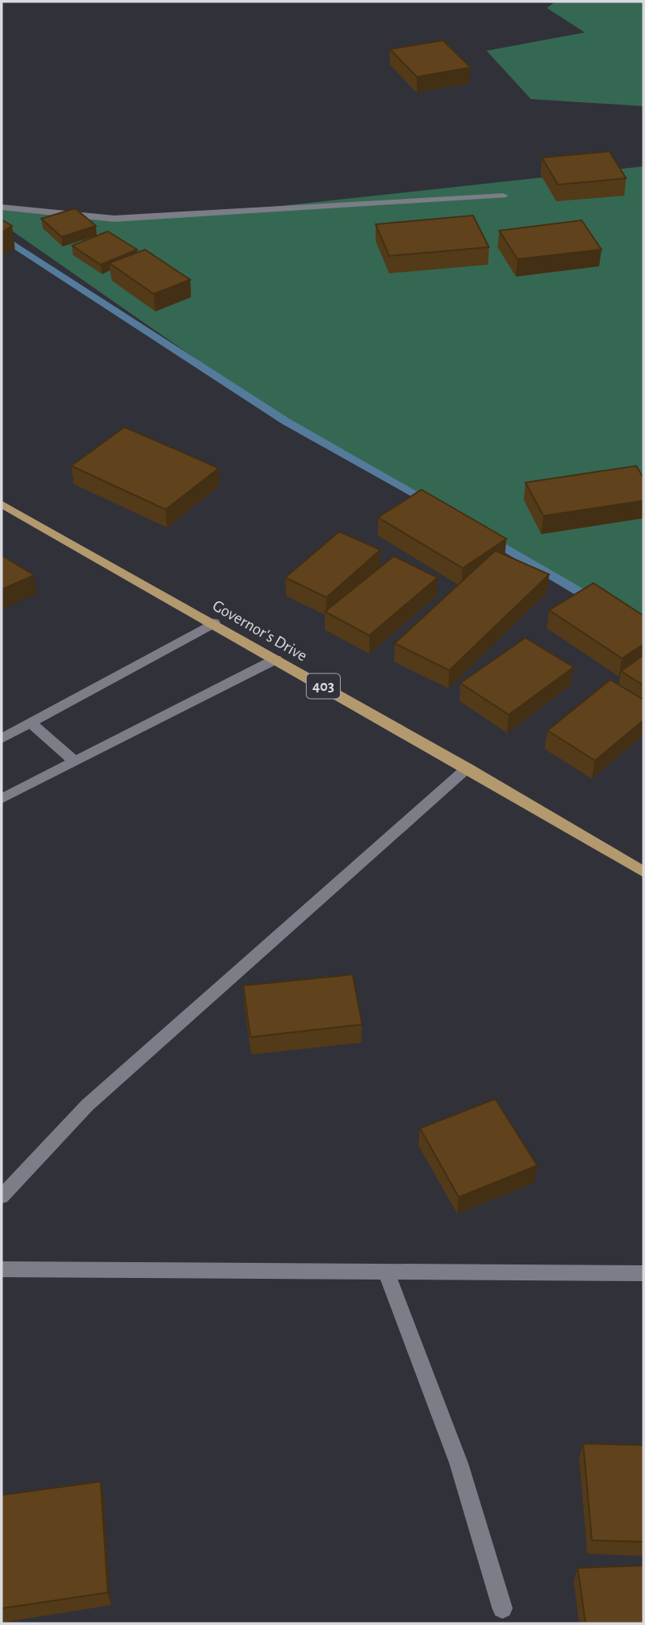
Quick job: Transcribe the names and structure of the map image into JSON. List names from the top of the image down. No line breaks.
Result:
{"streets":{"main road":["Governor's Drive","403"]}}
